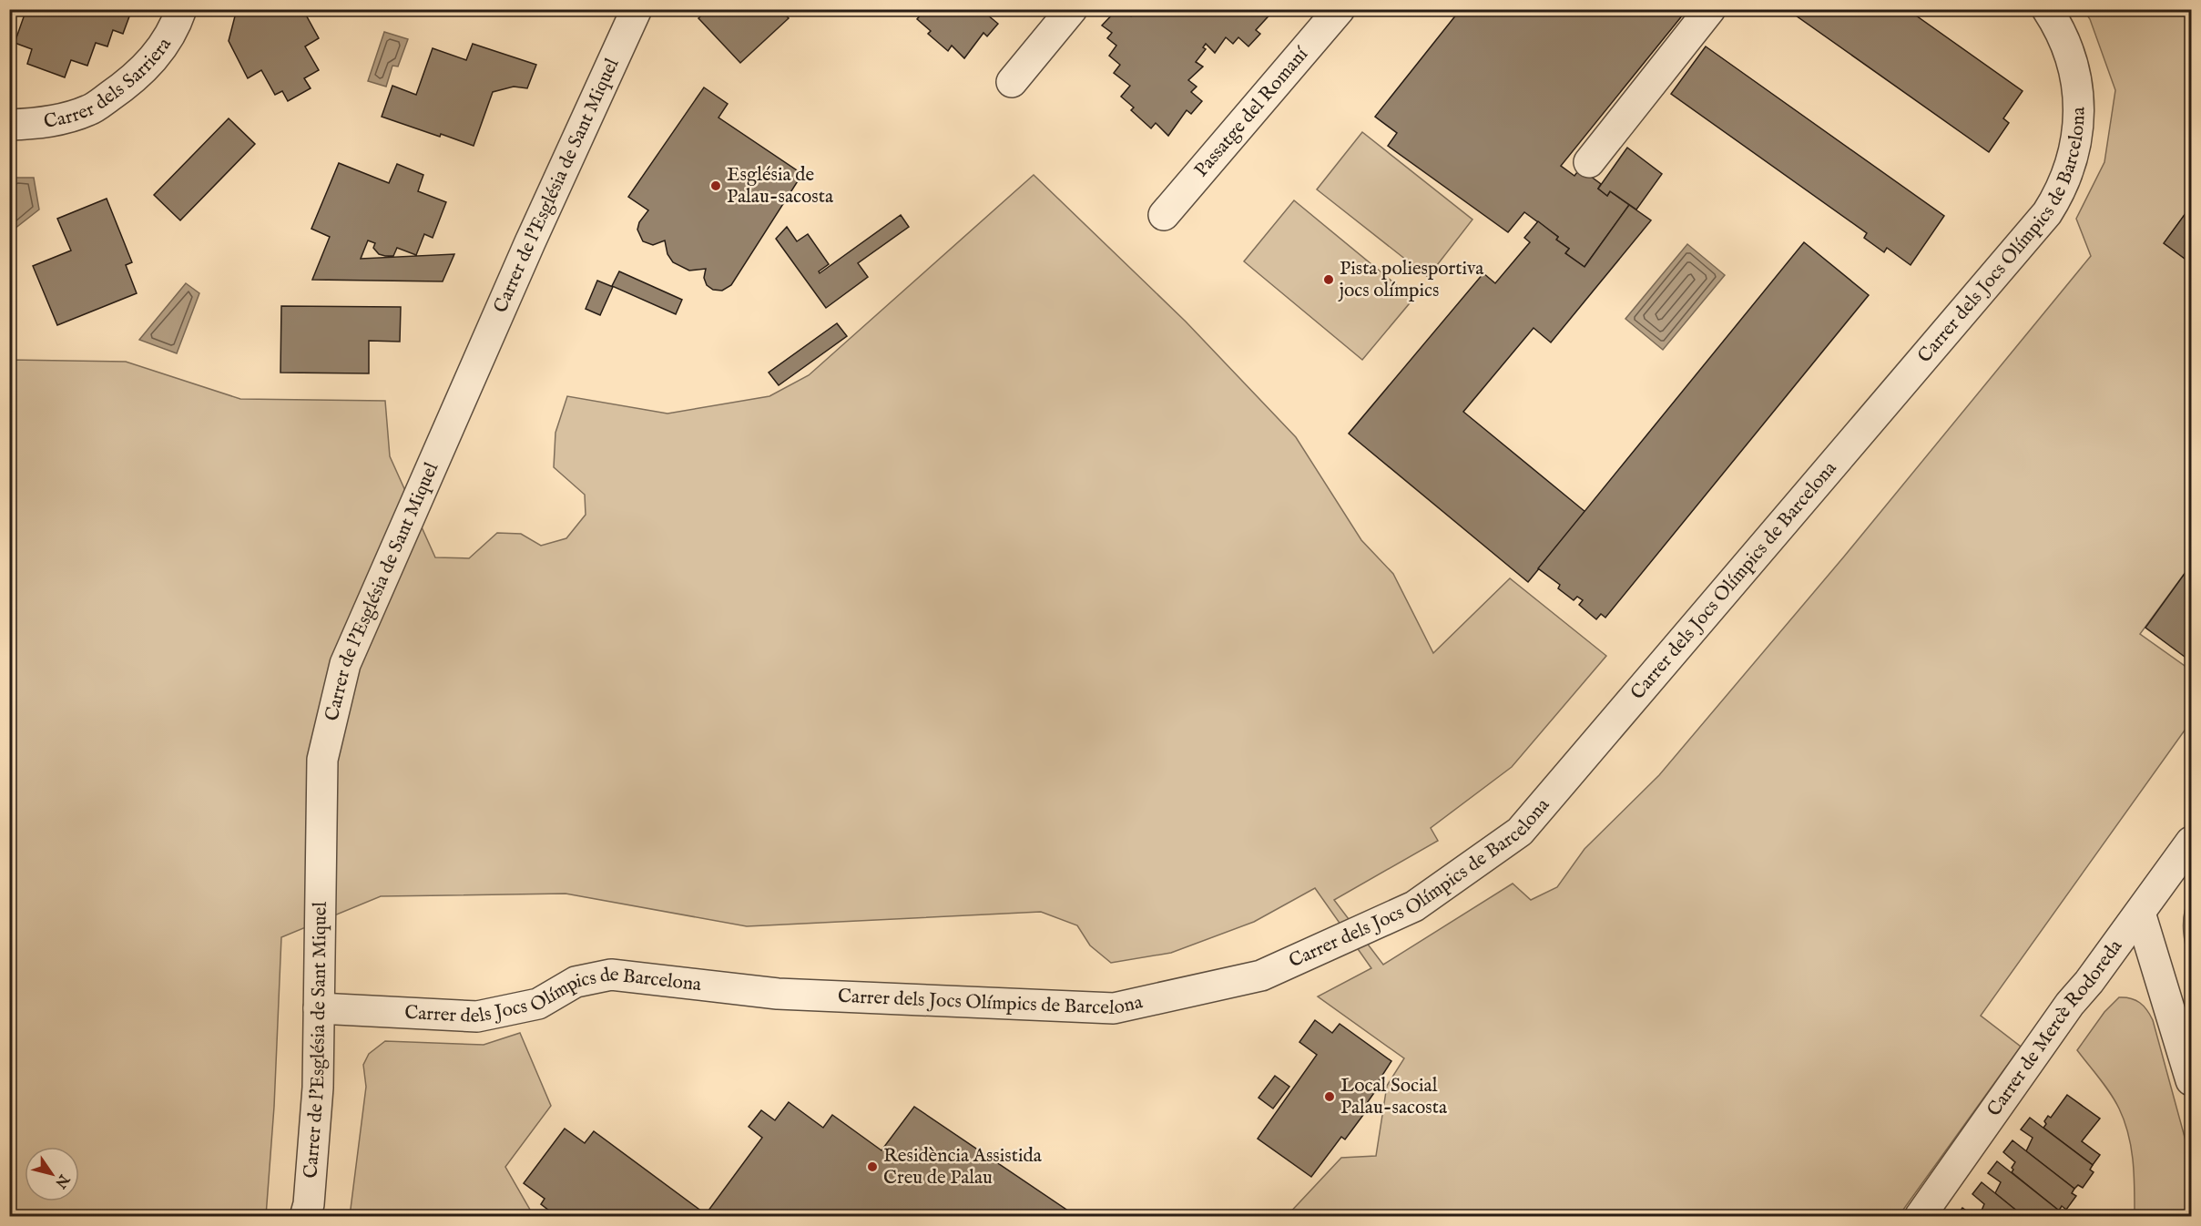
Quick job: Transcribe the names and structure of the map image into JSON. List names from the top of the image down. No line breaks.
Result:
{"streets":{"street":["Carrer dels Sarriera","Passatge del Romaní","Carrer de l'Església de Sant Miquel","Carrer dels Jocs Olímpics de Barcelona","Carrer de Mercè Rodoreda"]},"crossings":[["Carrer de l'Església de Sant Miquel","Carrer dels Jocs Olímpics de Barcelona"]],"places":["Església de Palau-sacosta","Pista poliesportiva jocs olímpics","Local Social Palau-sacosta","Residència Assistida Creu de Palau"],"north":"bottom right"}
